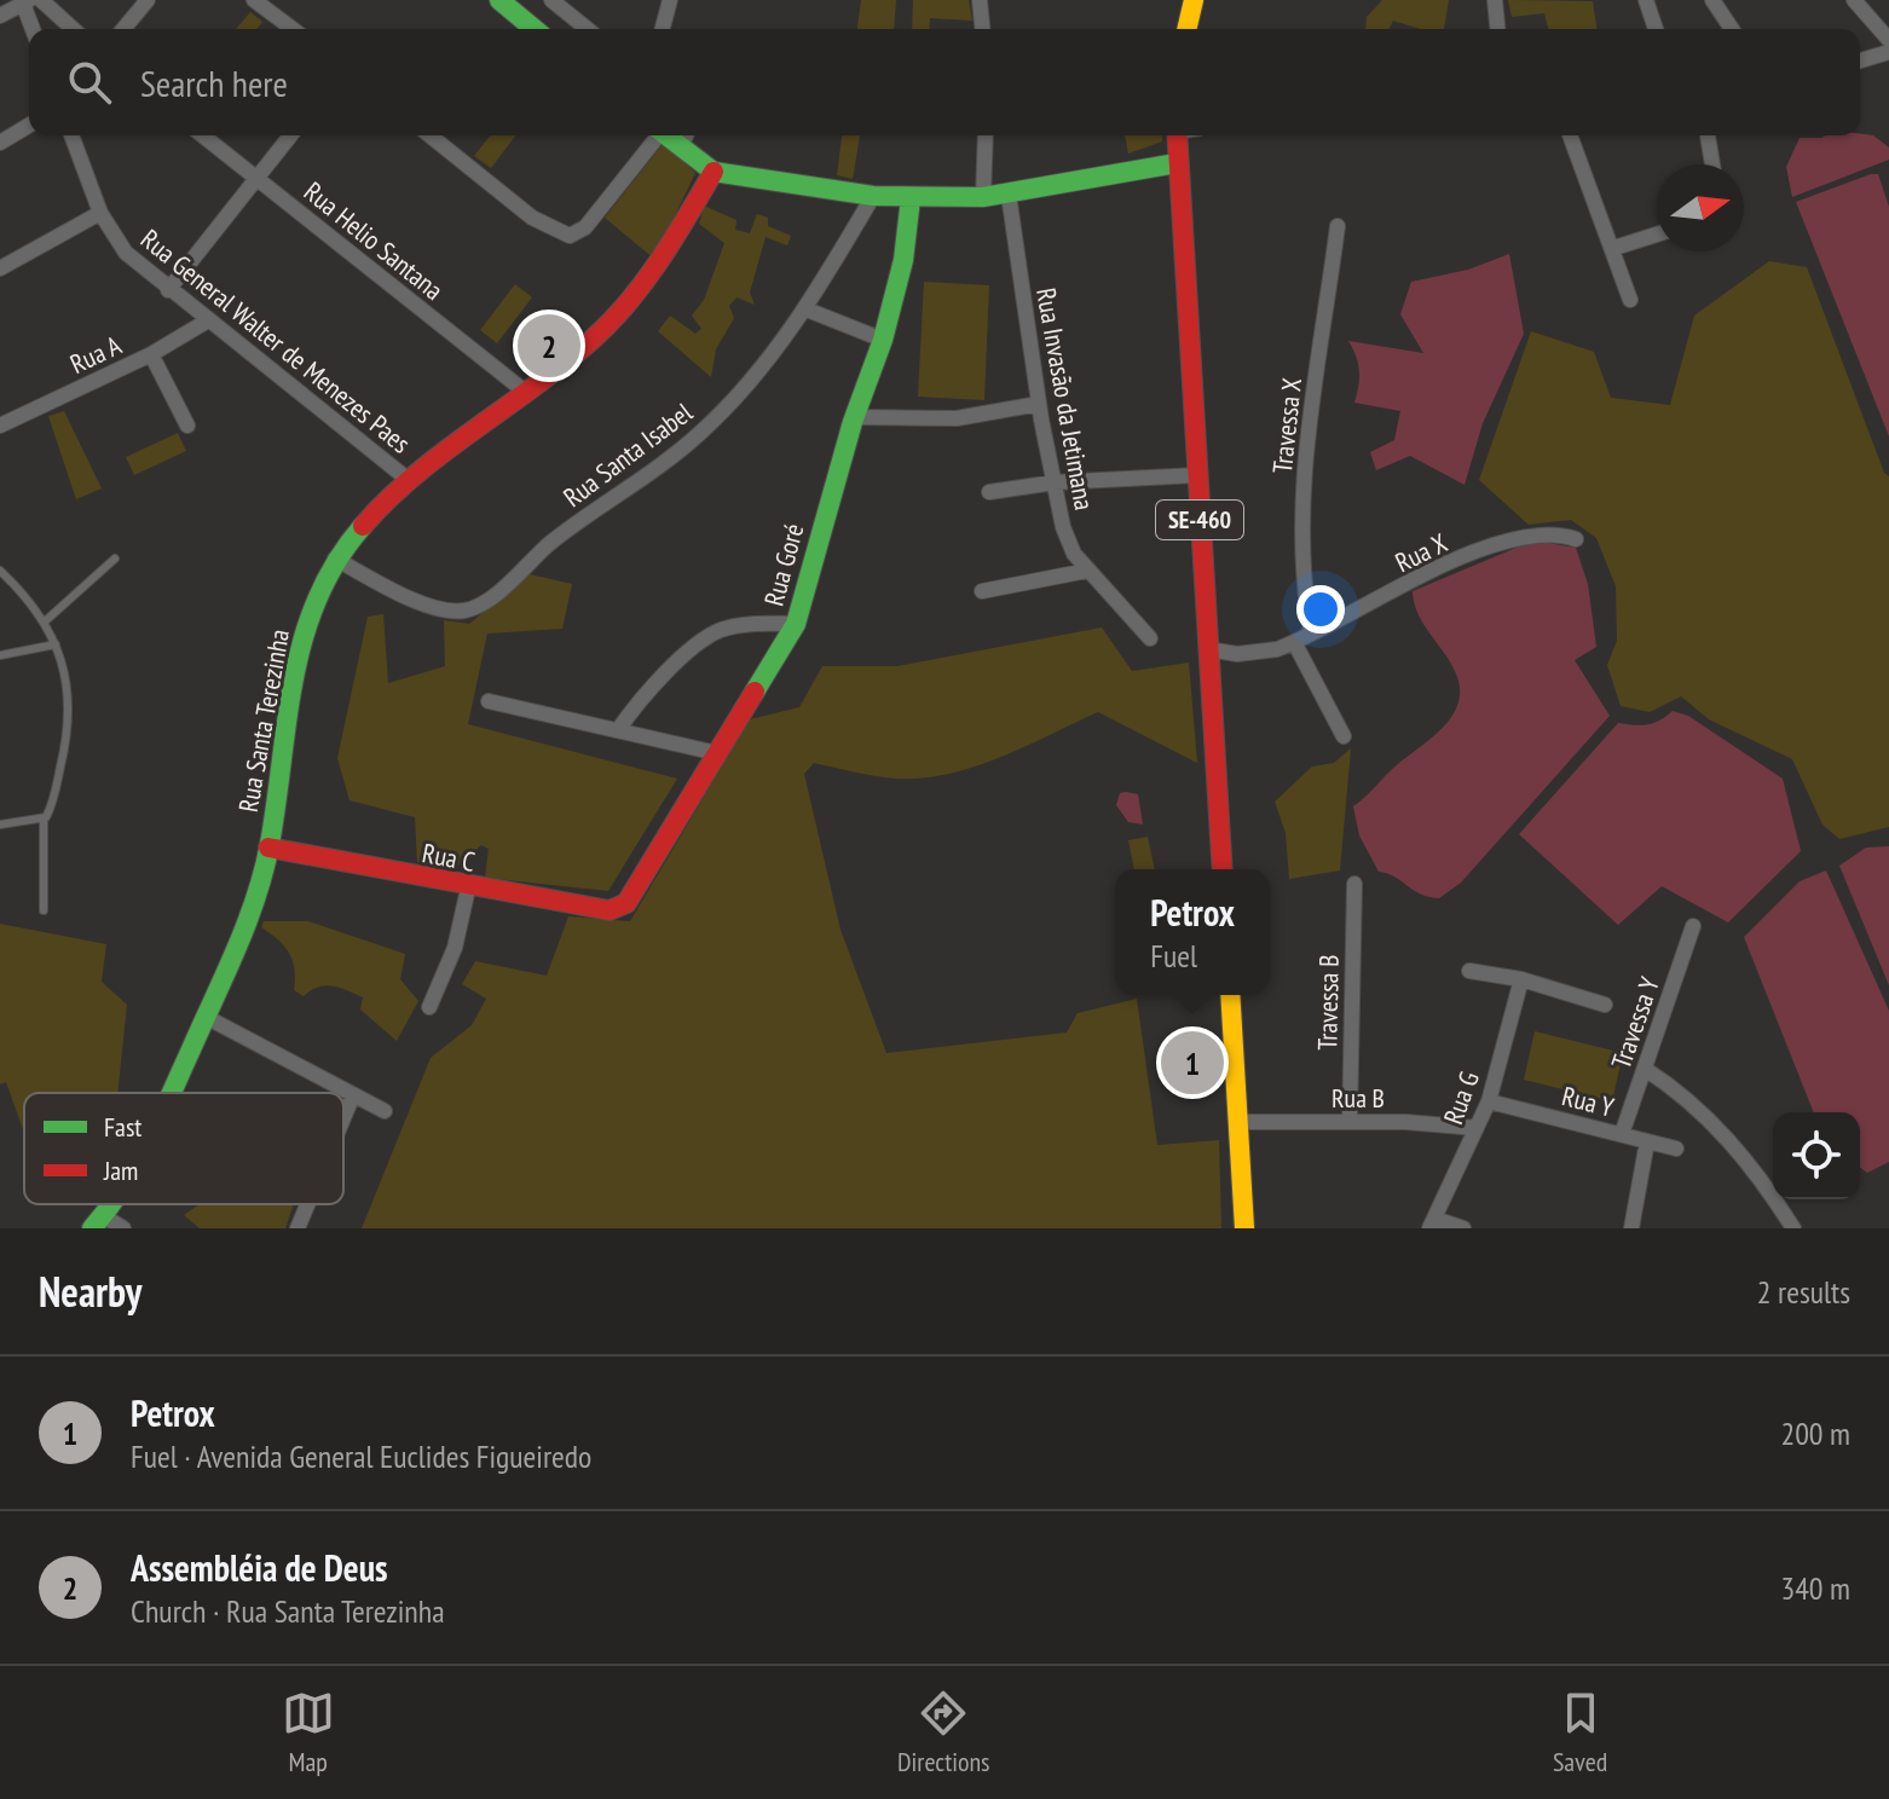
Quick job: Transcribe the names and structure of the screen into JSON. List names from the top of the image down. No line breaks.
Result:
{"streets":{"street":["Rua Helio Santana","Rua General Walter de Menezes Paes","Rua A","Rua Invasão da Jetimana","Travessa X","Rua Santa Isabel","SE-460","Rua X","Rua Goré","Rua Santa Terezinha","Rua C","Travessa B","Travessa Y","Rua B","Rua G","Rua Y"]},"crossings":[["Rua Helio Santana","Rua Santa Terezinha"],["Rua General Walter de Menezes Paes","Rua A"],["Rua General Walter de Menezes Paes","Rua Santa Terezinha"],["Travessa X","Rua X"],["Rua Santa Isabel","Rua Santa Terezinha"],["SE-460","Rua X"],["Rua Goré","Rua C"],["Rua Santa Terezinha","Rua C"],["Travessa B","Rua B"],["Travessa Y","Rua Y"],["Rua B","Rua G"],["Rua G","Rua Y"]],"legend":["Fast","Jam"],"north":"right","page":{"search":"Search here","pins":["2","1"],"popup":["Petrox","Fuel"],"heading":["Nearby","2 results"],"list":[{"mark":"1","name":"Petrox","note":"Fuel · Avenida General Euclides Figueiredo","value":"200 m"},{"mark":"2","name":"Assembléia de Deus","note":"Church · Rua Santa Terezinha","value":"340 m"}],"nav":["Map","Directions","Saved"]}}
